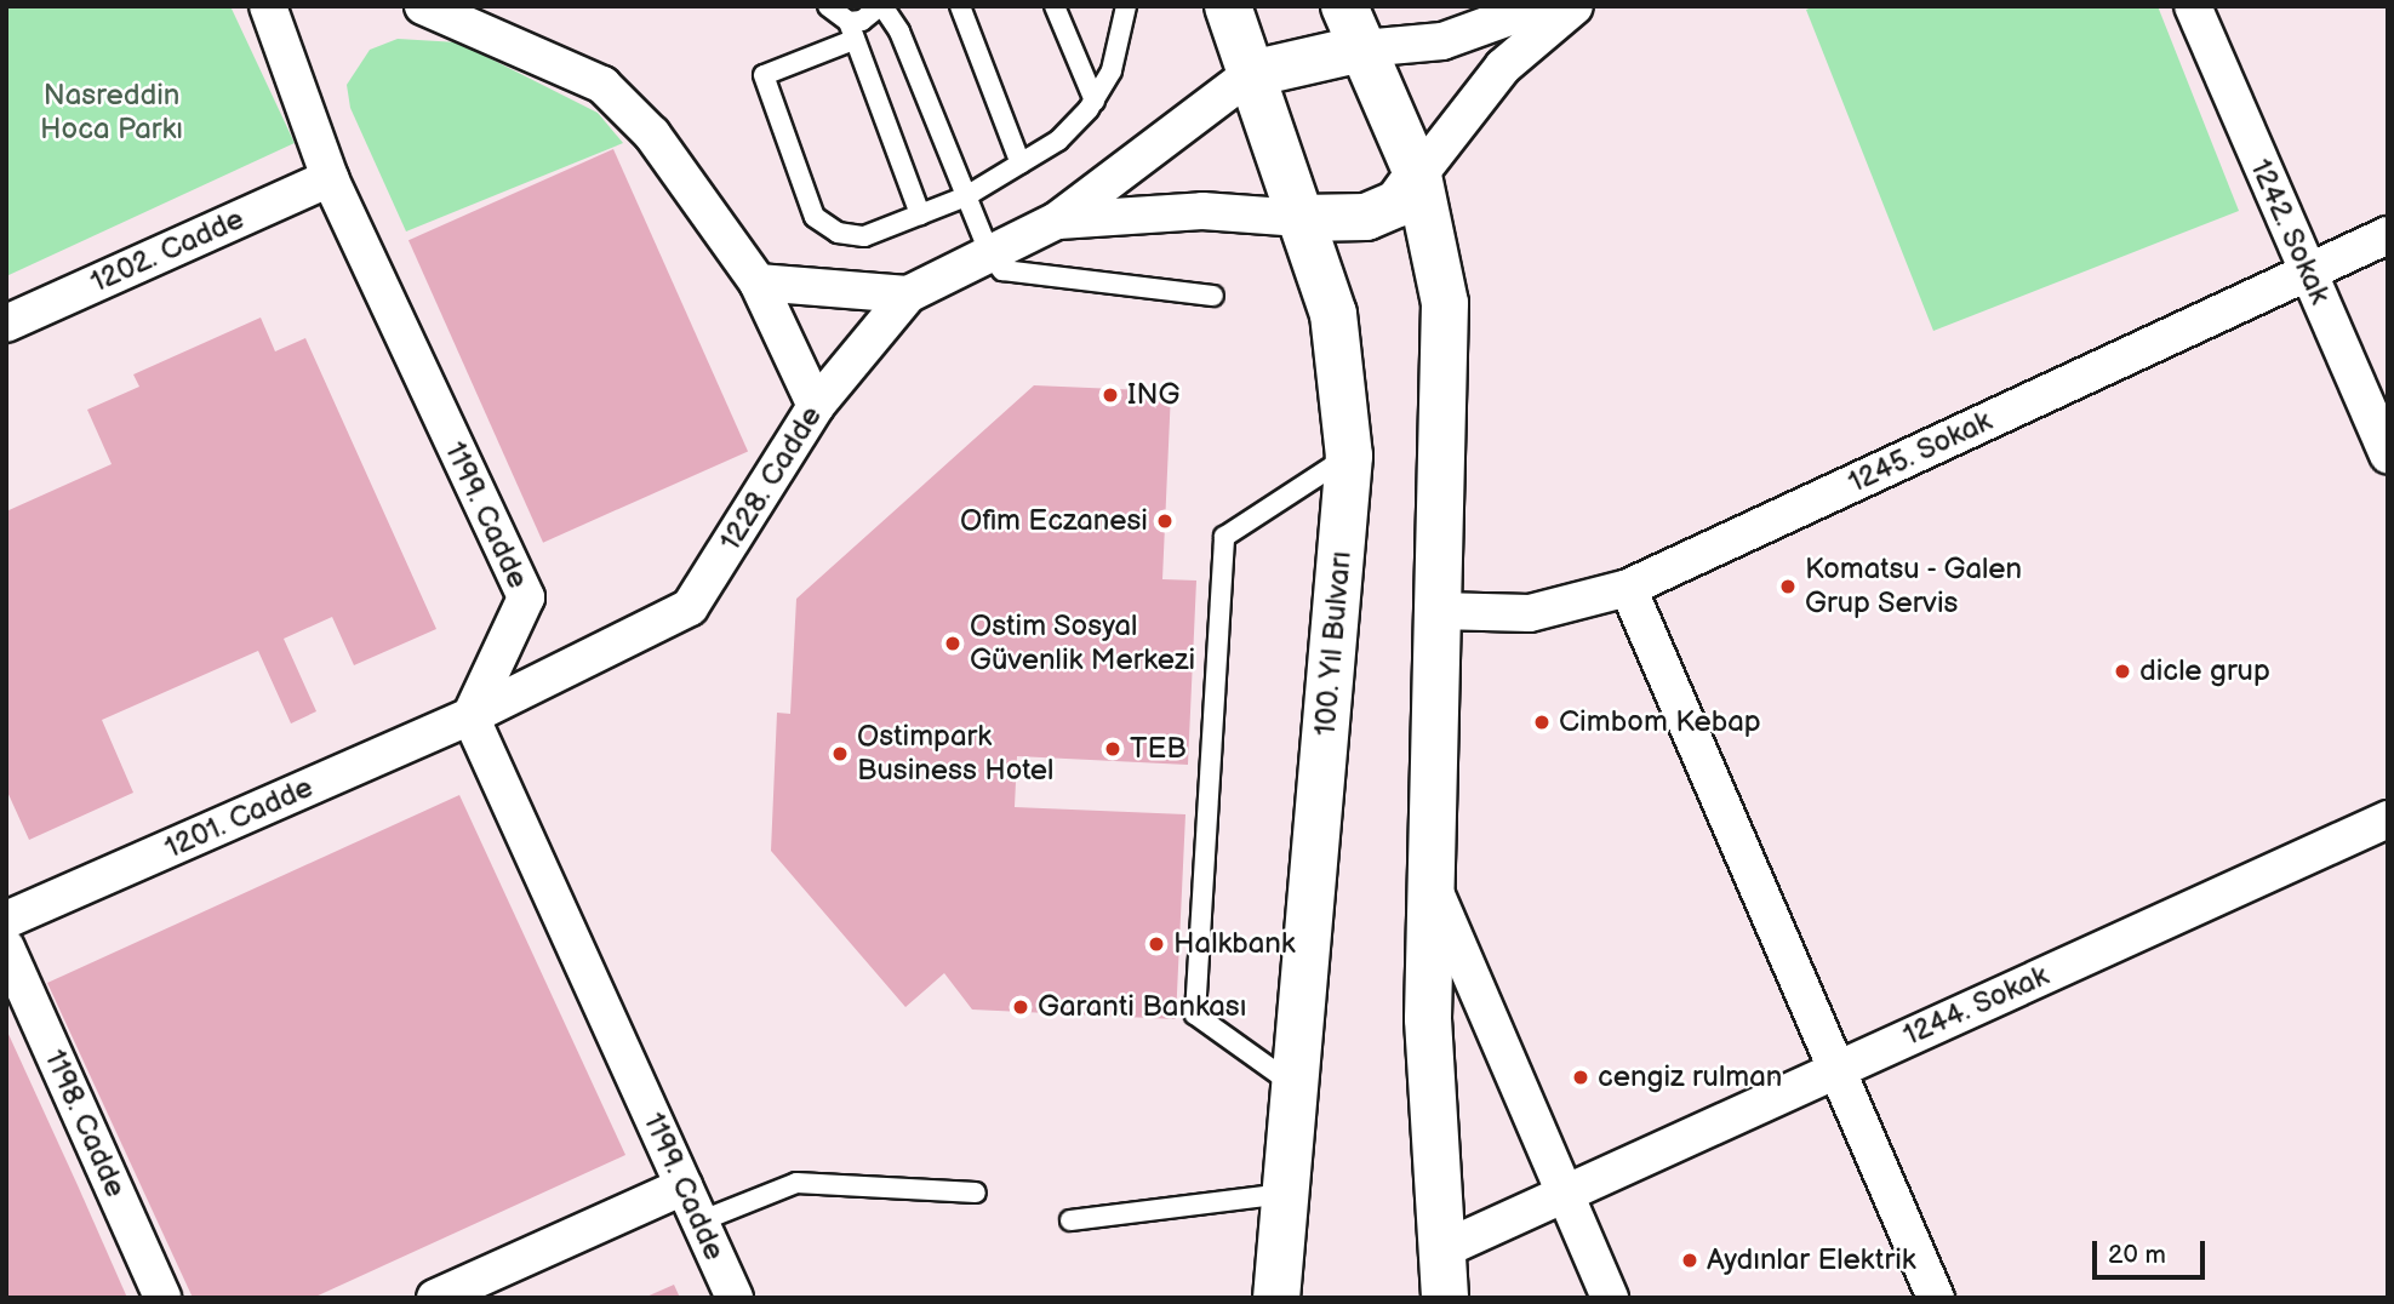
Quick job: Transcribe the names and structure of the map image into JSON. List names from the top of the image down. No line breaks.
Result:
{"streets":{"main road":["100. Yıl Bulvarı"],"street":["1242. Sokak","1202. Cadde","1245. Sokak","1228. Cadde","1199. Cadde","1201. Cadde","1244. Sokak","1198. Cadde"]},"crossings":[["1242. Sokak","1245. Sokak"],["1202. Cadde","1199. Cadde"],["1228. Cadde","1199. Cadde"],["1228. Cadde","100. Yıl Bulvarı"],["1228. Cadde","1201. Cadde"],["1199. Cadde","1201. Cadde"]],"parks":["Nasreddin Hoca Parkı"],"places":["ING","Ofim Eczanesi","Komatsu - Galen Grup Servis","Ostim Sosyal Güvenlik Merkezi","dicle grup","Cimbom Kebap","TEB","Ostimpark Business Hotel","Halkbank","Garanti Bankası","cengiz rulman","Aydınlar Elektrik"],"scale_bar":"20 m"}
